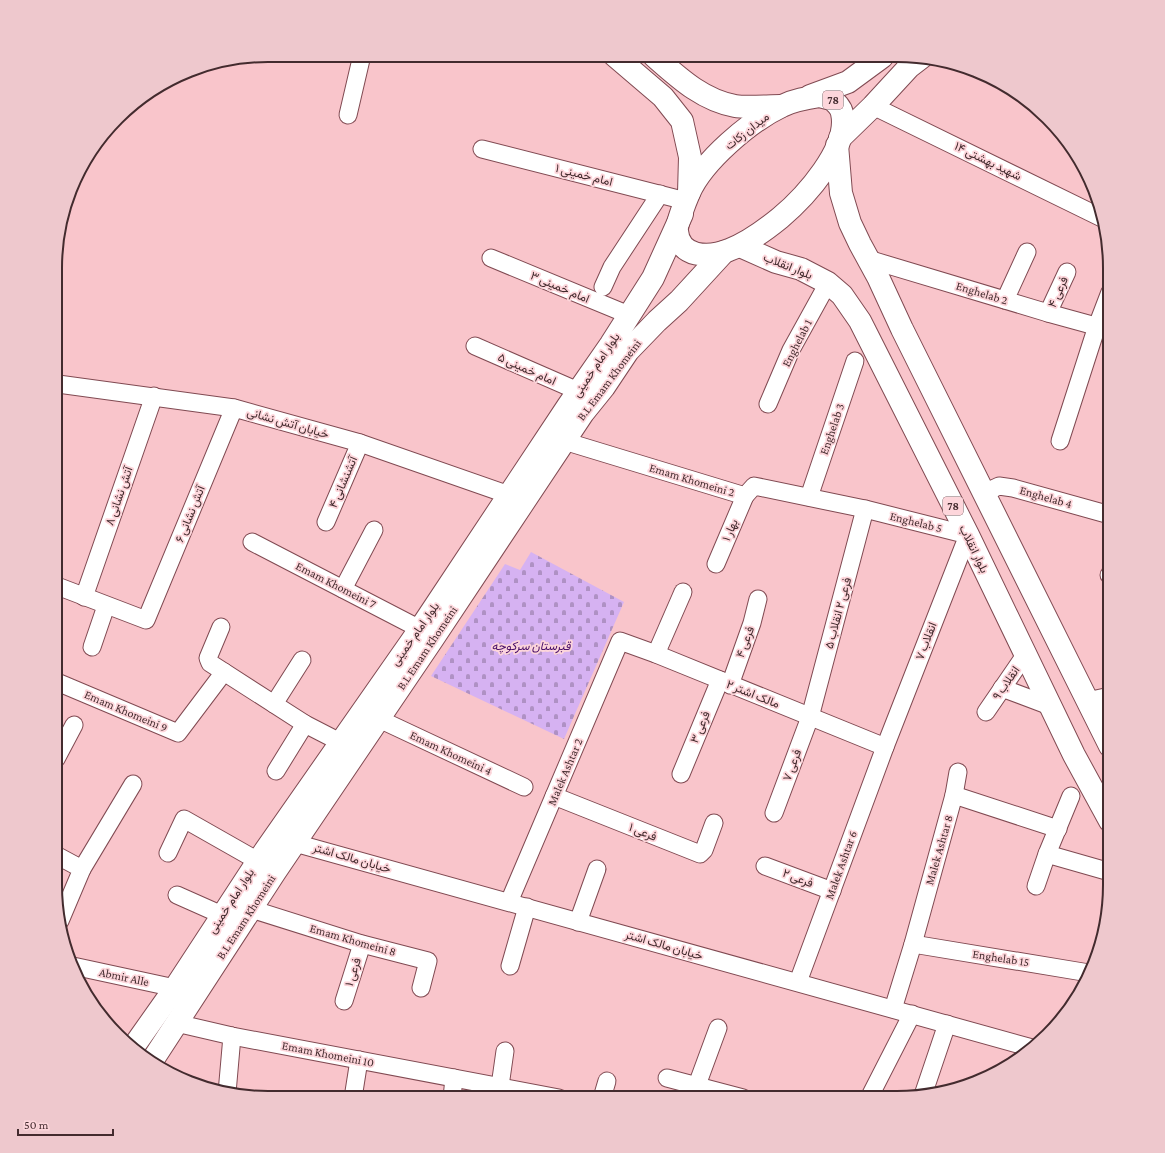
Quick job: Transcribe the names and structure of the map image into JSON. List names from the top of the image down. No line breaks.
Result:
{"streets":{"main road":["78","میدان زکات","بلوار انقلاب","بلوار امام خمینی","B.L Emam Khomeini"],"street":["شهید بهشتی ۱۴","امام خمینی ۱","امام خمینی ۳","فرعی ۴","Enghelab 2","Enghelab 1","امام خمینی ۵","خیابان آتش نشانی","Enghelab 3","Emam Khomeini 2","آتشنشانی ۴","آتش نشانی ۸","Enghelab 4","آتش نشانی ۶","Enghelab 5","بهار ۱","Emam Khomeini 7","فرعی ۲ انقلاب ۵","انقلاب ۷","انقلاب ۹","مالک اشتر ۲","Emam Khomeini 9","فرعی ۳","Emam Khomeini 4","فرعی ۷","Malek Ashtar 2","فرعی ۱","Malek Ashtar 8","خیابان مالک اشتر","Malek Ashtar 6","فرعی ۲","Emam Khomeini 8","Enghelab 15","Abmir Alle","Emam Khomeini 10"]},"crossings":[["78","میدان زکات"],["78","شهید بهشتی ۱۴"],["78","Enghelab 2"],["78","Enghelab 4"],["میدان زکات","امام خمینی ۱"],["میدان زکات","بلوار انقلاب"],["میدان زکات","بلوار امام خمینی"],["میدان زکات","B.L Emam Khomeini"],["امام خمینی ۱","بلوار امام خمینی"],["بلوار انقلاب","Enghelab 1"],["بلوار انقلاب","B.L Emam Khomeini"],["بلوار انقلاب","Enghelab 5"],["بلوار انقلاب","انقلاب ۷"],["بلوار انقلاب","انقلاب ۹"],["امام خمینی ۳","بلوار امام خمینی"],["فرعی ۴","Enghelab 2"],["فرعی ۴","مالک اشتر ۲"],["فرعی ۴","فرعی ۳"],["بلوار امام خمینی","امام خمینی ۵"],["بلوار امام خمینی","B.L Emam Khomeini"],["بلوار امام خمینی","خیابان آتش نشانی"],["بلوار امام خمینی","Emam Khomeini 7"],["بلوار امام خمینی","Abmir Alle"],["B.L Emam Khomeini","Emam Khomeini 2"],["B.L Emam Khomeini","Emam Khomeini 4"],["B.L Emam Khomeini","خیابان مالک اشتر"],["B.L Emam Khomeini","Emam Khomeini 8"],["B.L Emam Khomeini","Emam Khomeini 10"],["خیابان آتش نشانی","آتشنشانی ۴"],["خیابان آتش نشانی","آتش نشانی ۸"],["خیابان آتش نشانی","آتش نشانی ۶"],["Enghelab 3","Emam Khomeini 2"],["Emam Khomeini 2","Enghelab 5"],["Emam Khomeini 2","بهار ۱"],["Emam Khomeini 2","فرعی ۲ انقلاب ۵"],["Enghelab 5","فرعی ۲ انقلاب ۵"],["Enghelab 5","انقلاب ۷"],["فرعی ۲ انقلاب ۵","مالک اشتر ۲"],["فرعی ۲ انقلاب ۵","فرعی ۷"],["انقلاب ۷","مالک اشتر ۲"],["انقلاب ۷","Malek Ashtar 6"],["مالک اشتر ۲","فرعی ۳"],["مالک اشتر ۲","فرعی ۷"],["مالک اشتر ۲","Malek Ashtar 2"],["مالک اشتر ۲","Malek Ashtar 6"],["Malek Ashtar 2","فرعی ۱"],["Malek Ashtar 2","خیابان مالک اشتر"],["فرعی ۱","Emam Khomeini 8"],["Malek Ashtar 8","خیابان مالک اشتر"],["Malek Ashtar 8","Enghelab 15"],["خیابان مالک اشتر","Malek Ashtar 6"],["Malek Ashtar 6","فرعی ۲"]],"parks":["قبرستان سرکوچه"],"scale_bar":"50 m"}
